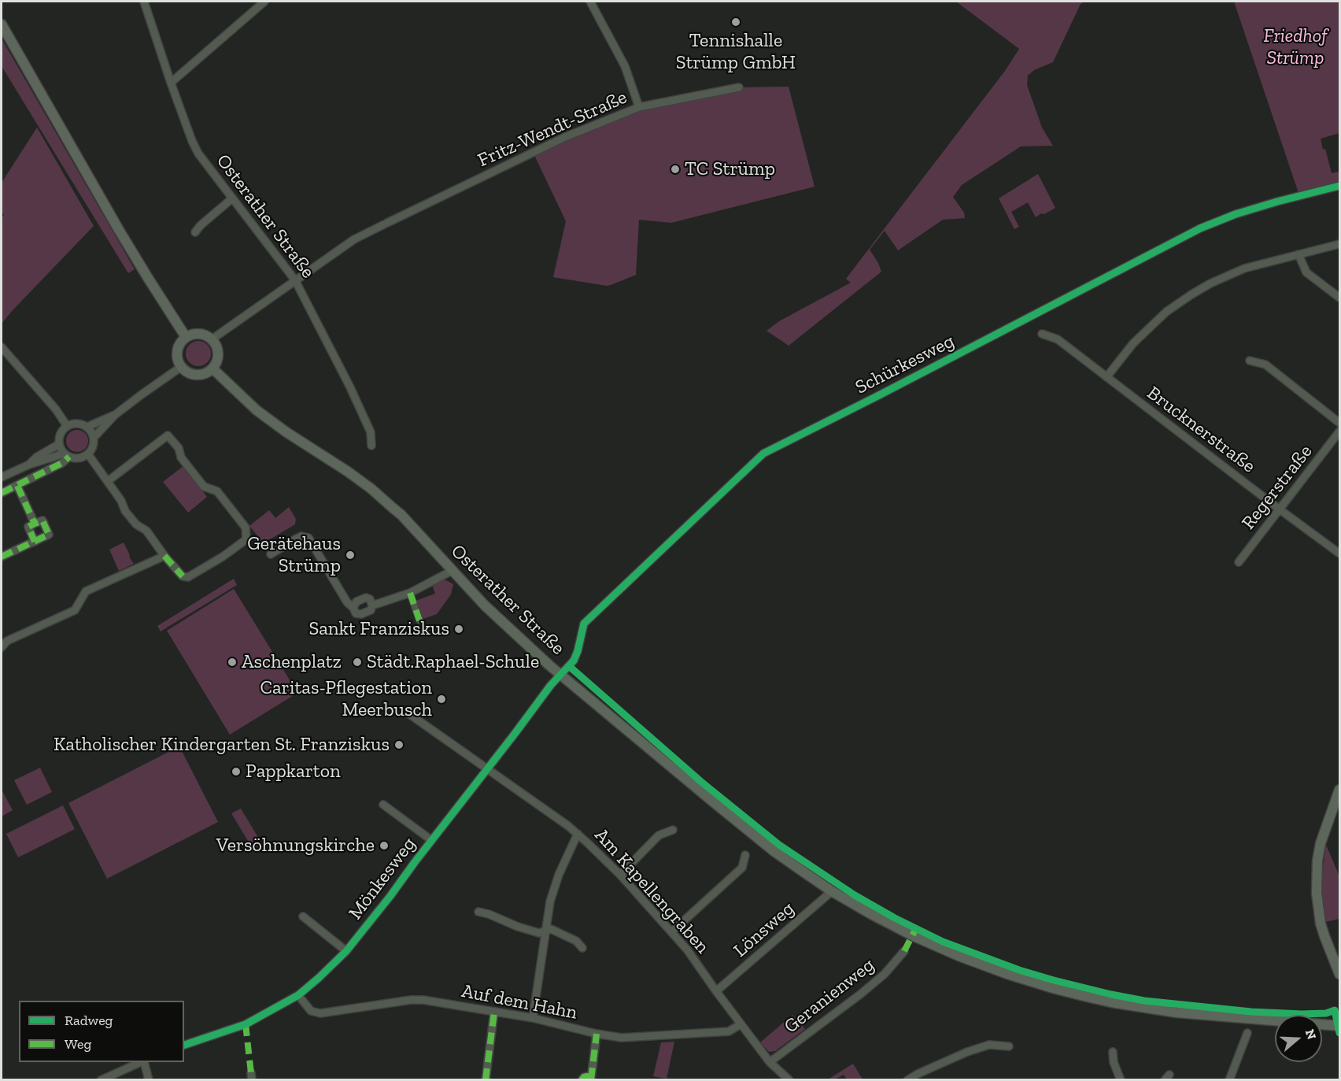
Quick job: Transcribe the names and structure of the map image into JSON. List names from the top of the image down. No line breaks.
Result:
{"streets":{"main road":["Osterather Straße"],"street":["Fritz-Wendt-Straße","Schürkesweg","Brucknerstraße","Regerstraße","Mönkesweg","Am Kapellengraben","Lönsweg","Geranienweg","Auf dem Hahn"]},"crossings":[["Fritz-Wendt-Straße","Osterather Straße"],["Osterather Straße","Schürkesweg"],["Osterather Straße","Mönkesweg"],["Osterather Straße","Lönsweg"],["Schürkesweg","Mönkesweg"],["Brucknerstraße","Regerstraße"],["Mönkesweg","Am Kapellengraben"],["Mönkesweg","Auf dem Hahn"],["Am Kapellengraben","Lönsweg"],["Am Kapellengraben","Geranienweg"],["Am Kapellengraben","Auf dem Hahn"]],"parks":["Friedhof Strümp"],"places":["Tennishalle Strümp GmbH","TC Strümp","Gerätehaus Strümp","Sankt Franziskus","Aschenplatz","Städt.Raphael-Schule","Caritas-Pflegestation Meerbusch","Katholischer Kindergarten St. Franziskus","Pappkarton","Versöhnungskirche"],"legend":["Radweg","Weg"],"north":"right"}
